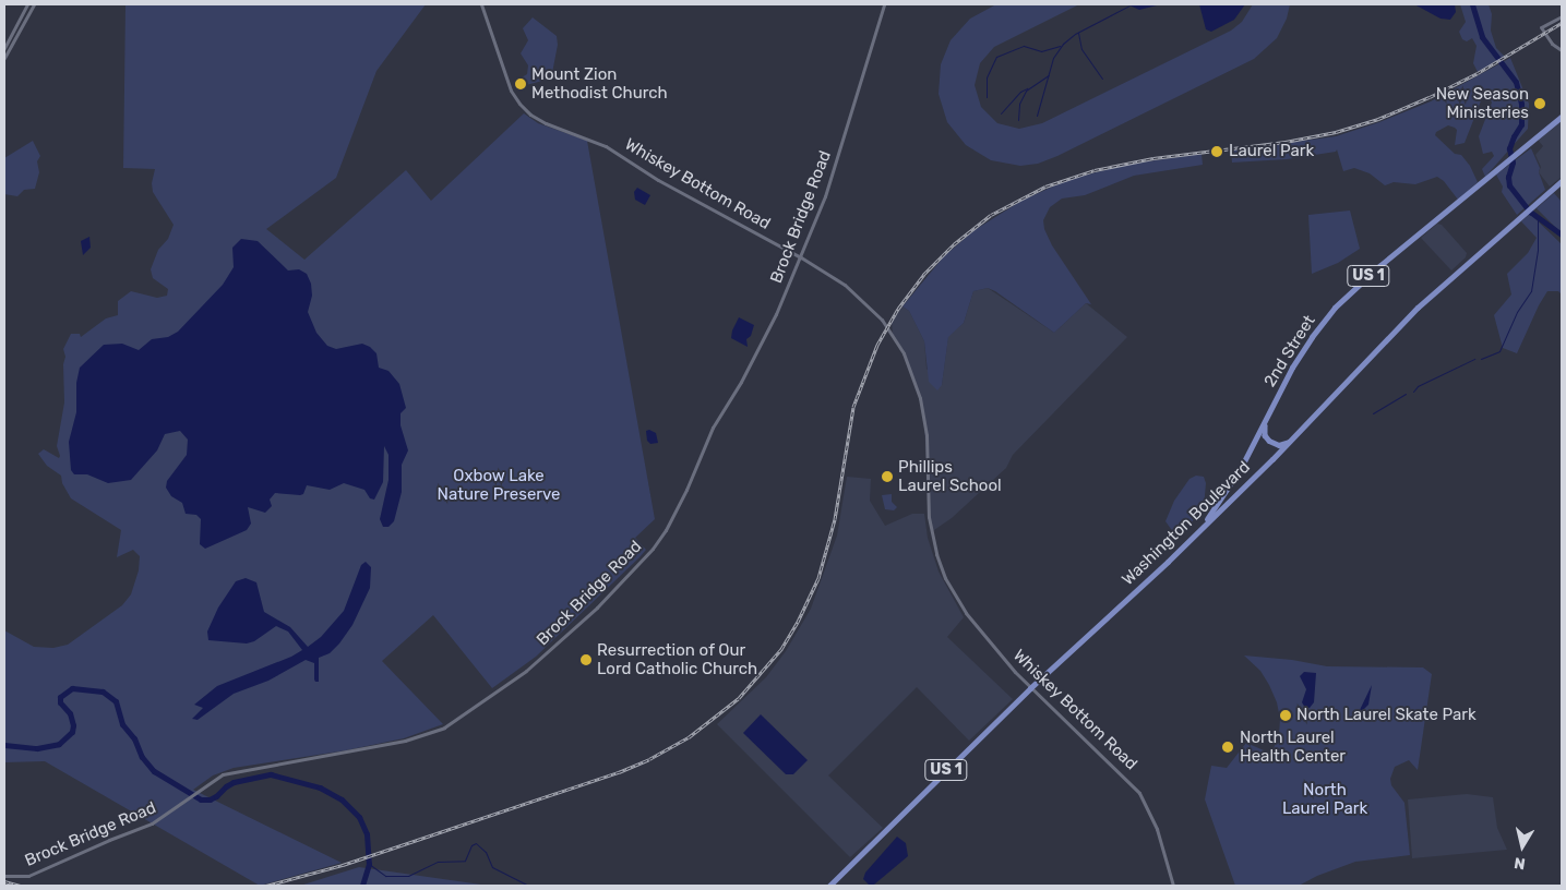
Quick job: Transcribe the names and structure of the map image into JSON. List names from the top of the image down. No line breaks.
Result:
{"streets":{"main road":["US 1","2nd Street","Washington Boulevard"],"street":["Whiskey Bottom Road","Brock Bridge Road"]},"crossings":[["Whiskey Bottom Road","Brock Bridge Road"],["Whiskey Bottom Road","Washington Boulevard"],["2nd Street","Washington Boulevard"]],"parks":["Oxbow Lake Nature Preserve","North Laurel Park"],"places":["Mount Zion Methodist Church","New Season Ministeries","Laurel Park","Phillips Laurel School","Resurrection of Our Lord Catholic Church","North Laurel Skate Park","North Laurel Health Center"],"north":"bottom"}
